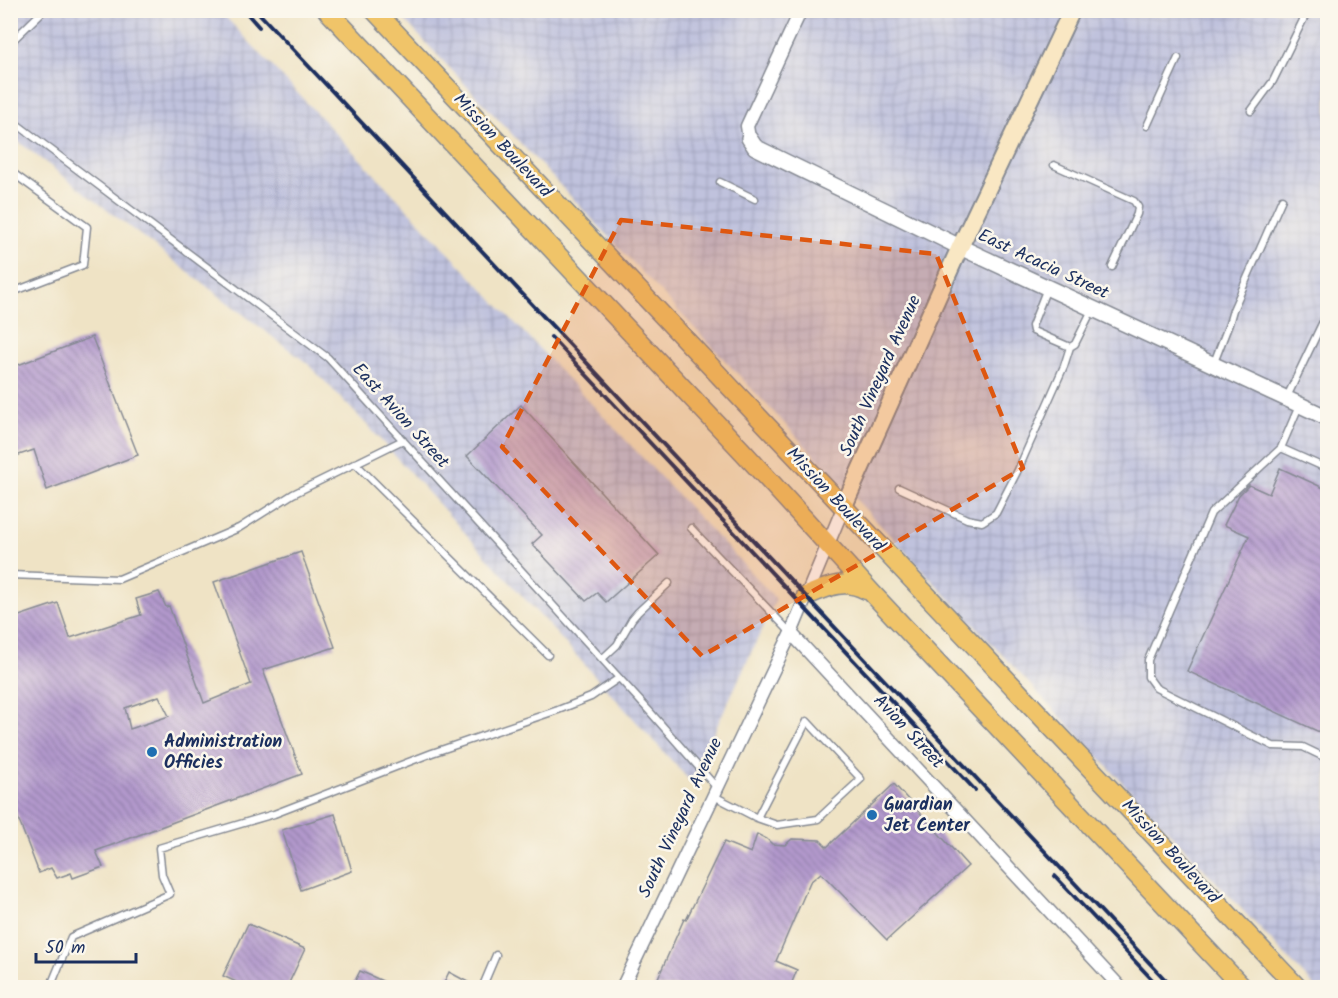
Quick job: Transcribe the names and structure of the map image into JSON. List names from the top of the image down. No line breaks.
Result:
{"streets":{"main road":["Mission Boulevard","South Vineyard Avenue"],"street":["East Acacia Street","Avion Street"],"lane":["East Avion Street"]},"crossings":[["Mission Boulevard","South Vineyard Avenue"],["East Acacia Street","South Vineyard Avenue"],["South Vineyard Avenue","East Avion Street"],["South Vineyard Avenue","Avion Street"]],"places":["Administration Officies","Guardian Jet Center"],"scale_bar":"50 m"}
